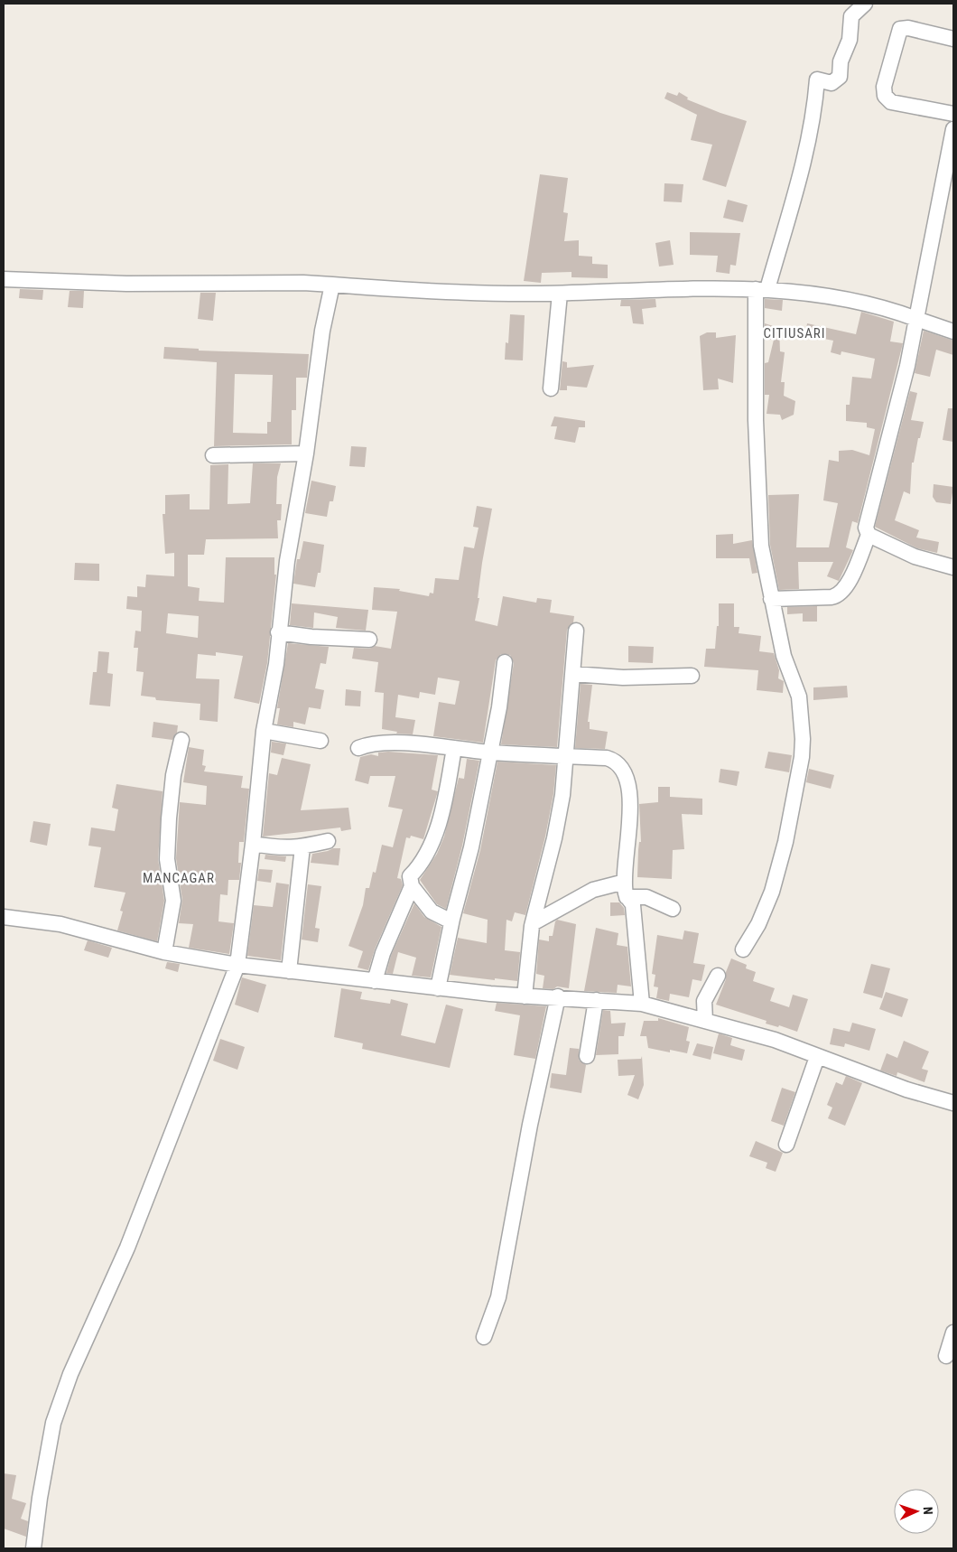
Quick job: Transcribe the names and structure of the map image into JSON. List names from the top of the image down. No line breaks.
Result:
{"districts":["CITIUSARI","MANCAGAR"],"north":"right"}
